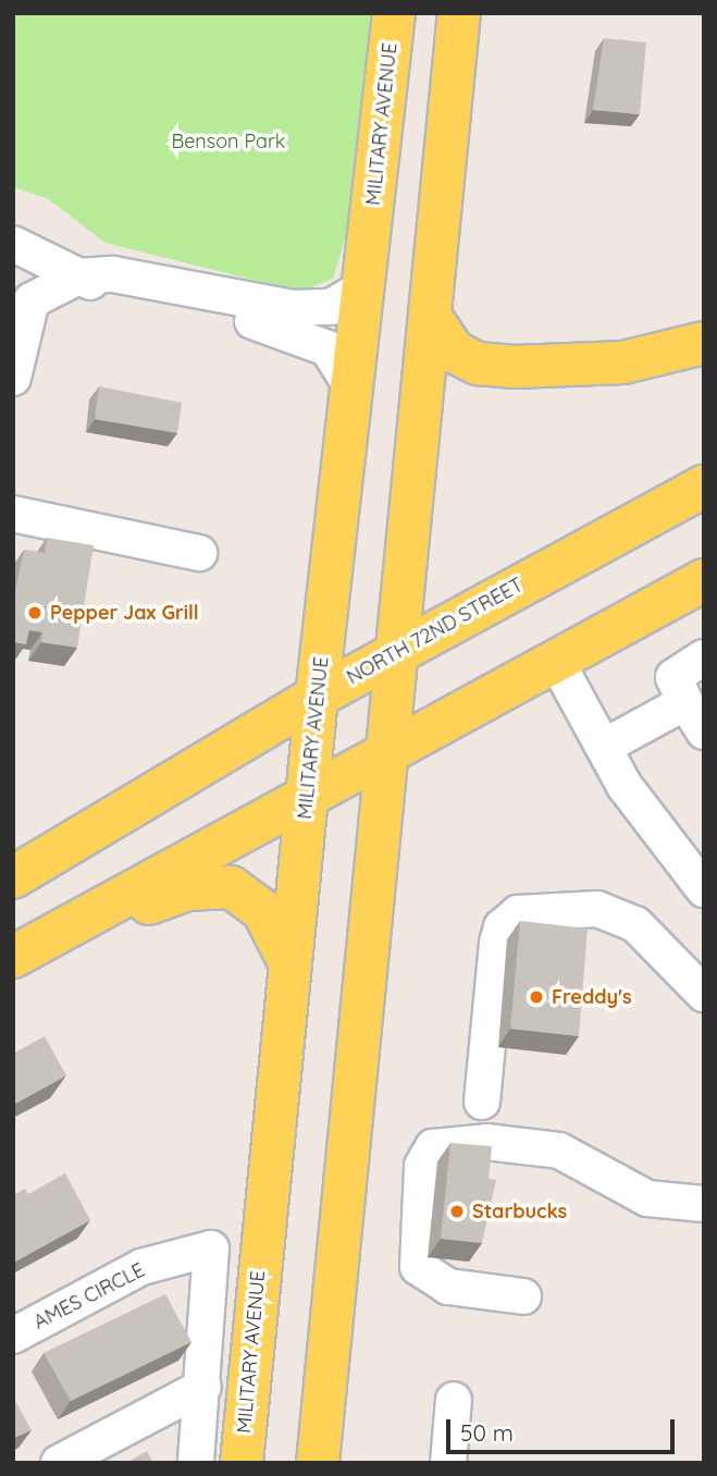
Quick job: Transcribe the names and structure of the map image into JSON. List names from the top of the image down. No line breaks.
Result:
{"streets":{"main road":["MILITARY AVENUE","NORTH 72ND STREET"],"street":["AMES CIRCLE"]},"crossings":[["MILITARY AVENUE","NORTH 72ND STREET"]],"parks":["Benson Park"],"places":["Pepper Jax Grill","Freddy's","Starbucks"],"scale_bar":"50 m"}
